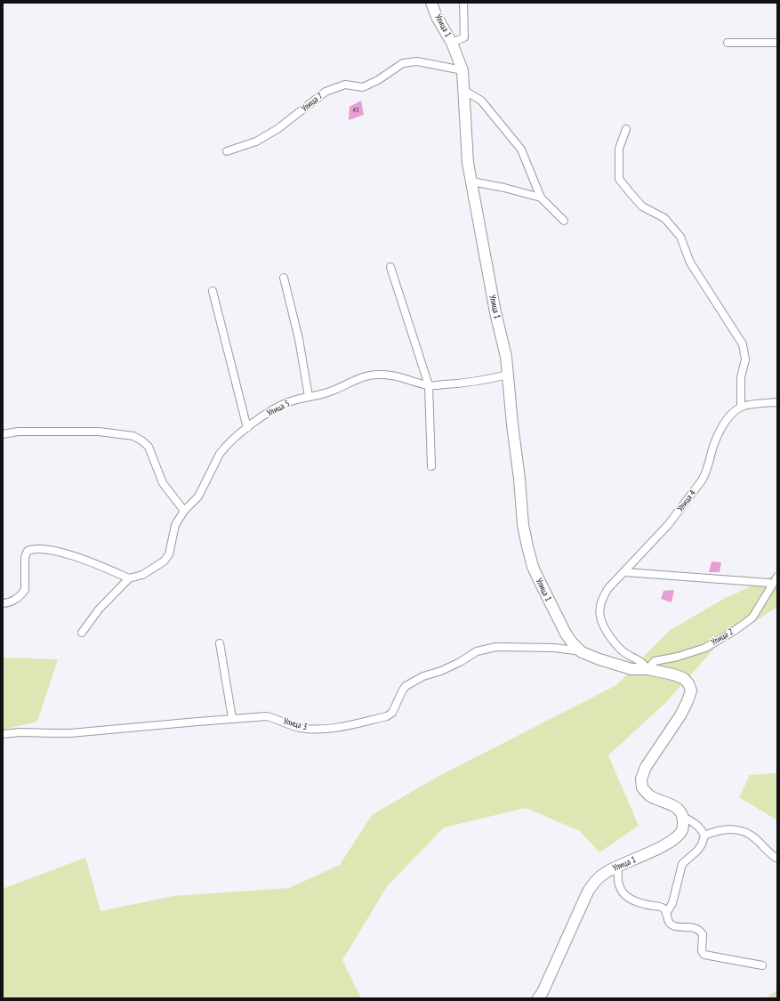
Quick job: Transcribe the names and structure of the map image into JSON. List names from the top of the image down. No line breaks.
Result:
{"streets":{"main road":["Улица 1"],"street":["Улица 7","Улица 5","Улица 4","Улица 2","Улица 3"]},"crossings":[["Улица 1","Улица 7"],["Улица 1","Улица 5"],["Улица 1","Улица 4"],["Улица 1","Улица 2"],["Улица 1","Улица 3"],["Улица 4","Улица 2"]],"house_numbers":["43"]}
